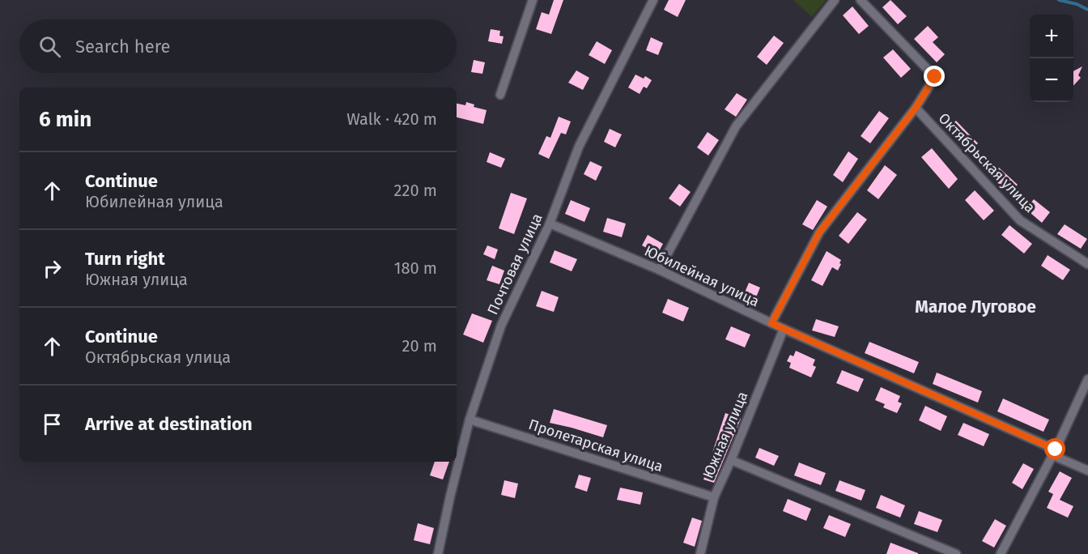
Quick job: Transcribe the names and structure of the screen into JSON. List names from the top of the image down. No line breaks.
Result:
{"streets":{"street":["Октябрьская улица","Почтовая улица","Юбилейная улица","Южная улица","Пролетарская улица"]},"crossings":[["Почтовая улица","Юбилейная улица"],["Почтовая улица","Пролетарская улица"],["Юбилейная улица","Южная улица"],["Южная улица","Пролетарская улица"]],"districts":["Малое Луговое"],"page":{"map_buttons":["+","−"],"search":"Search here","heading":["6 min","Walk · 420 m"],"list":[["Continue","Юбилейная улица","220 m"],["Turn right","Южная улица","180 m"],["Continue","Октябрьская улица","20 m"],"Arrive at destination"]}}
